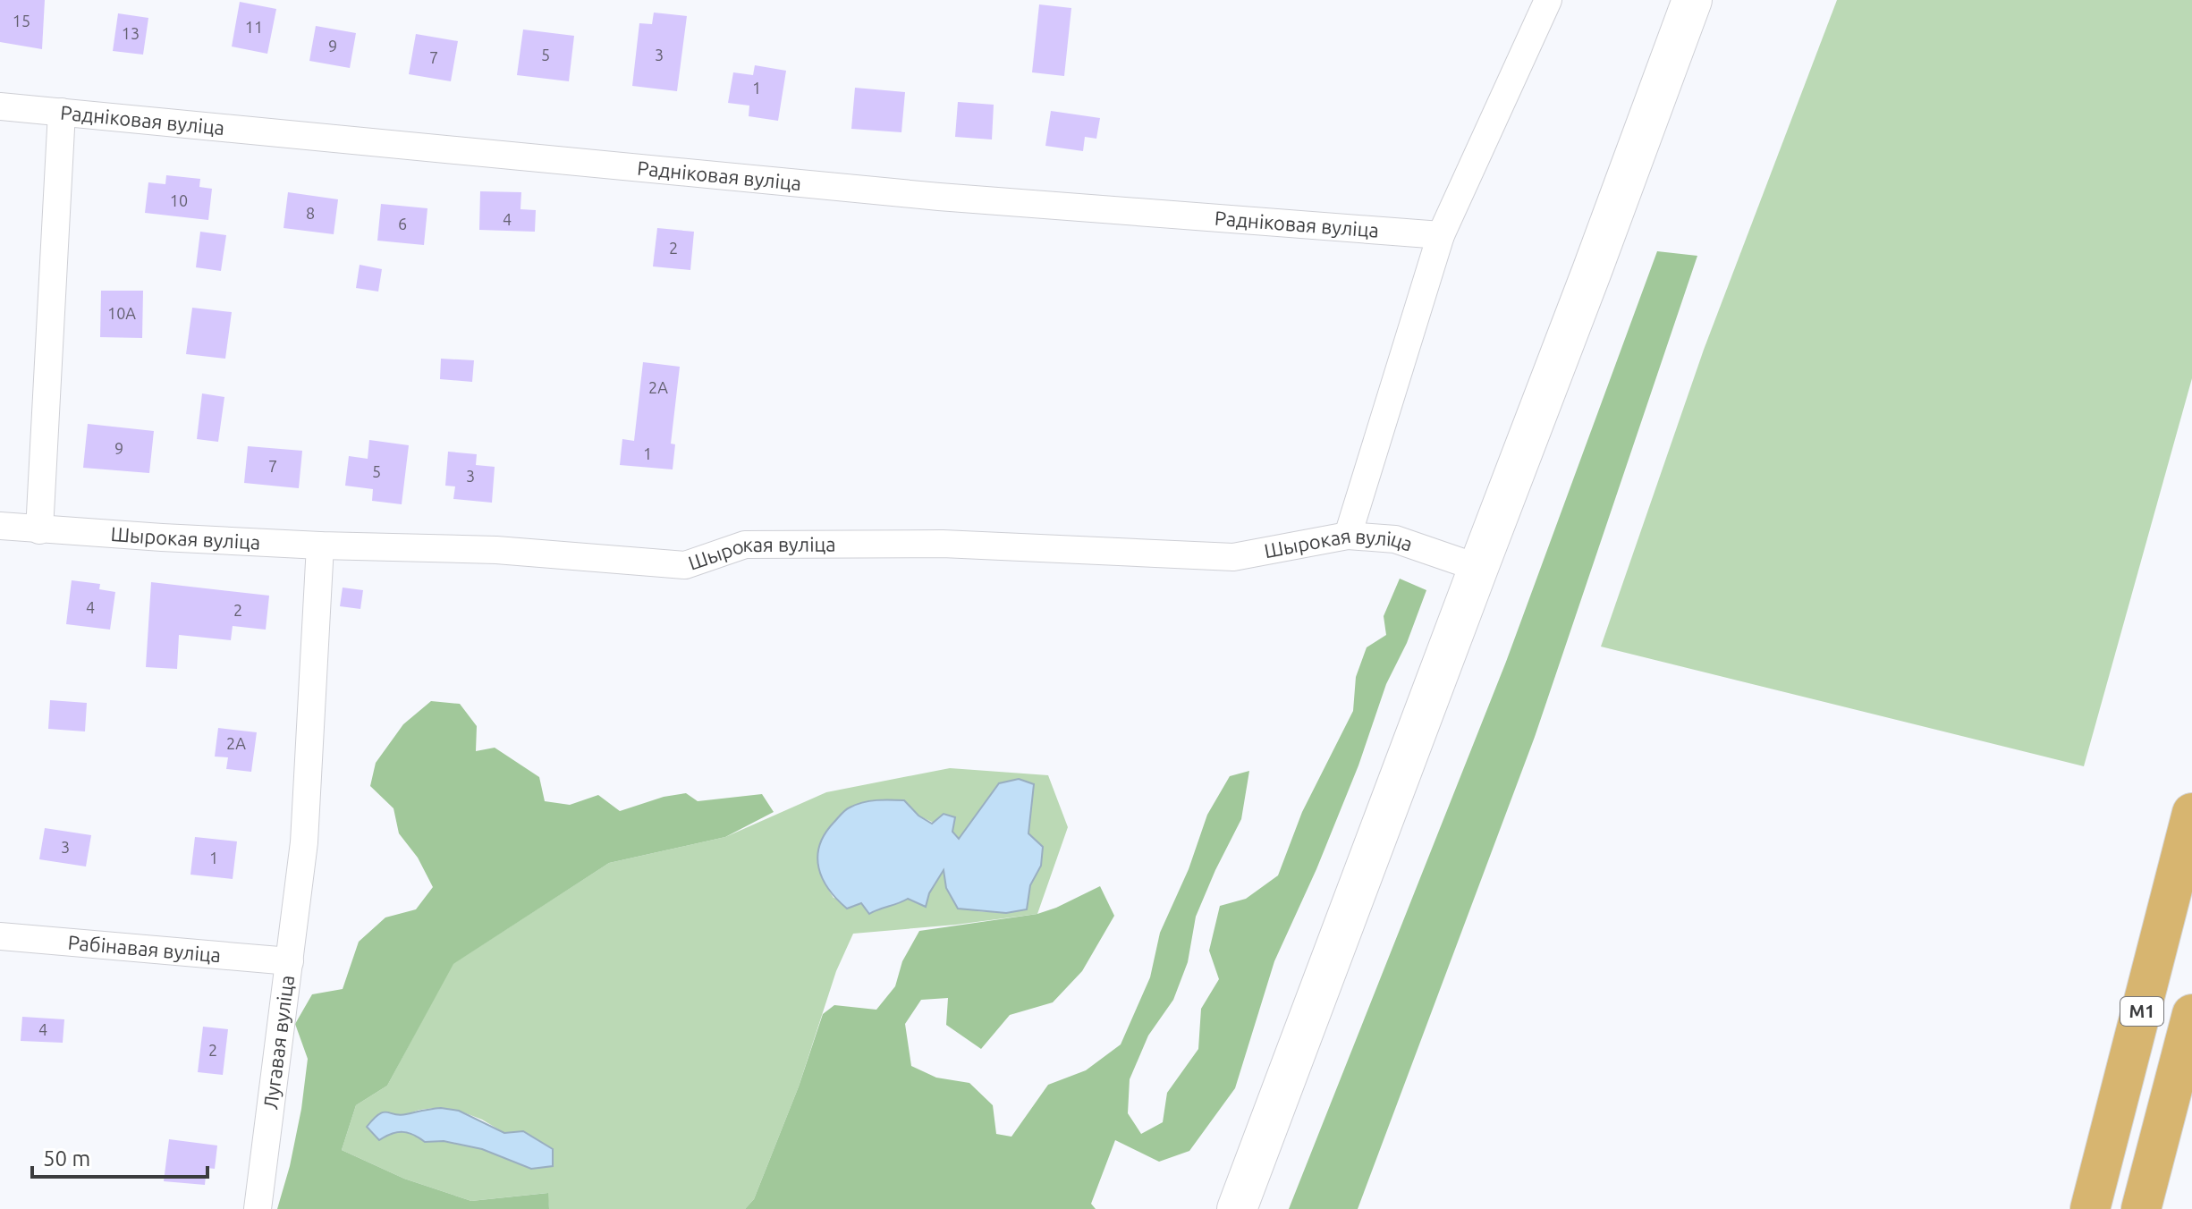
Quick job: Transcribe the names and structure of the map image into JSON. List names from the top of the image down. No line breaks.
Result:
{"streets":{"highway":["М1"],"street":["Радніковая вуліца","Шырокая вуліца","Рабінавая вуліца","Лугавая вуліца"]},"crossings":[["Шырокая вуліца","Лугавая вуліца"],["Рабінавая вуліца","Лугавая вуліца"]],"house_numbers":["15","11","13","9","5","3","7","1","10","8","4","6","2","10А","2А","9","1","7","5","3","4","2","2А","3","1","4","2"],"scale_bar":"50 m"}
